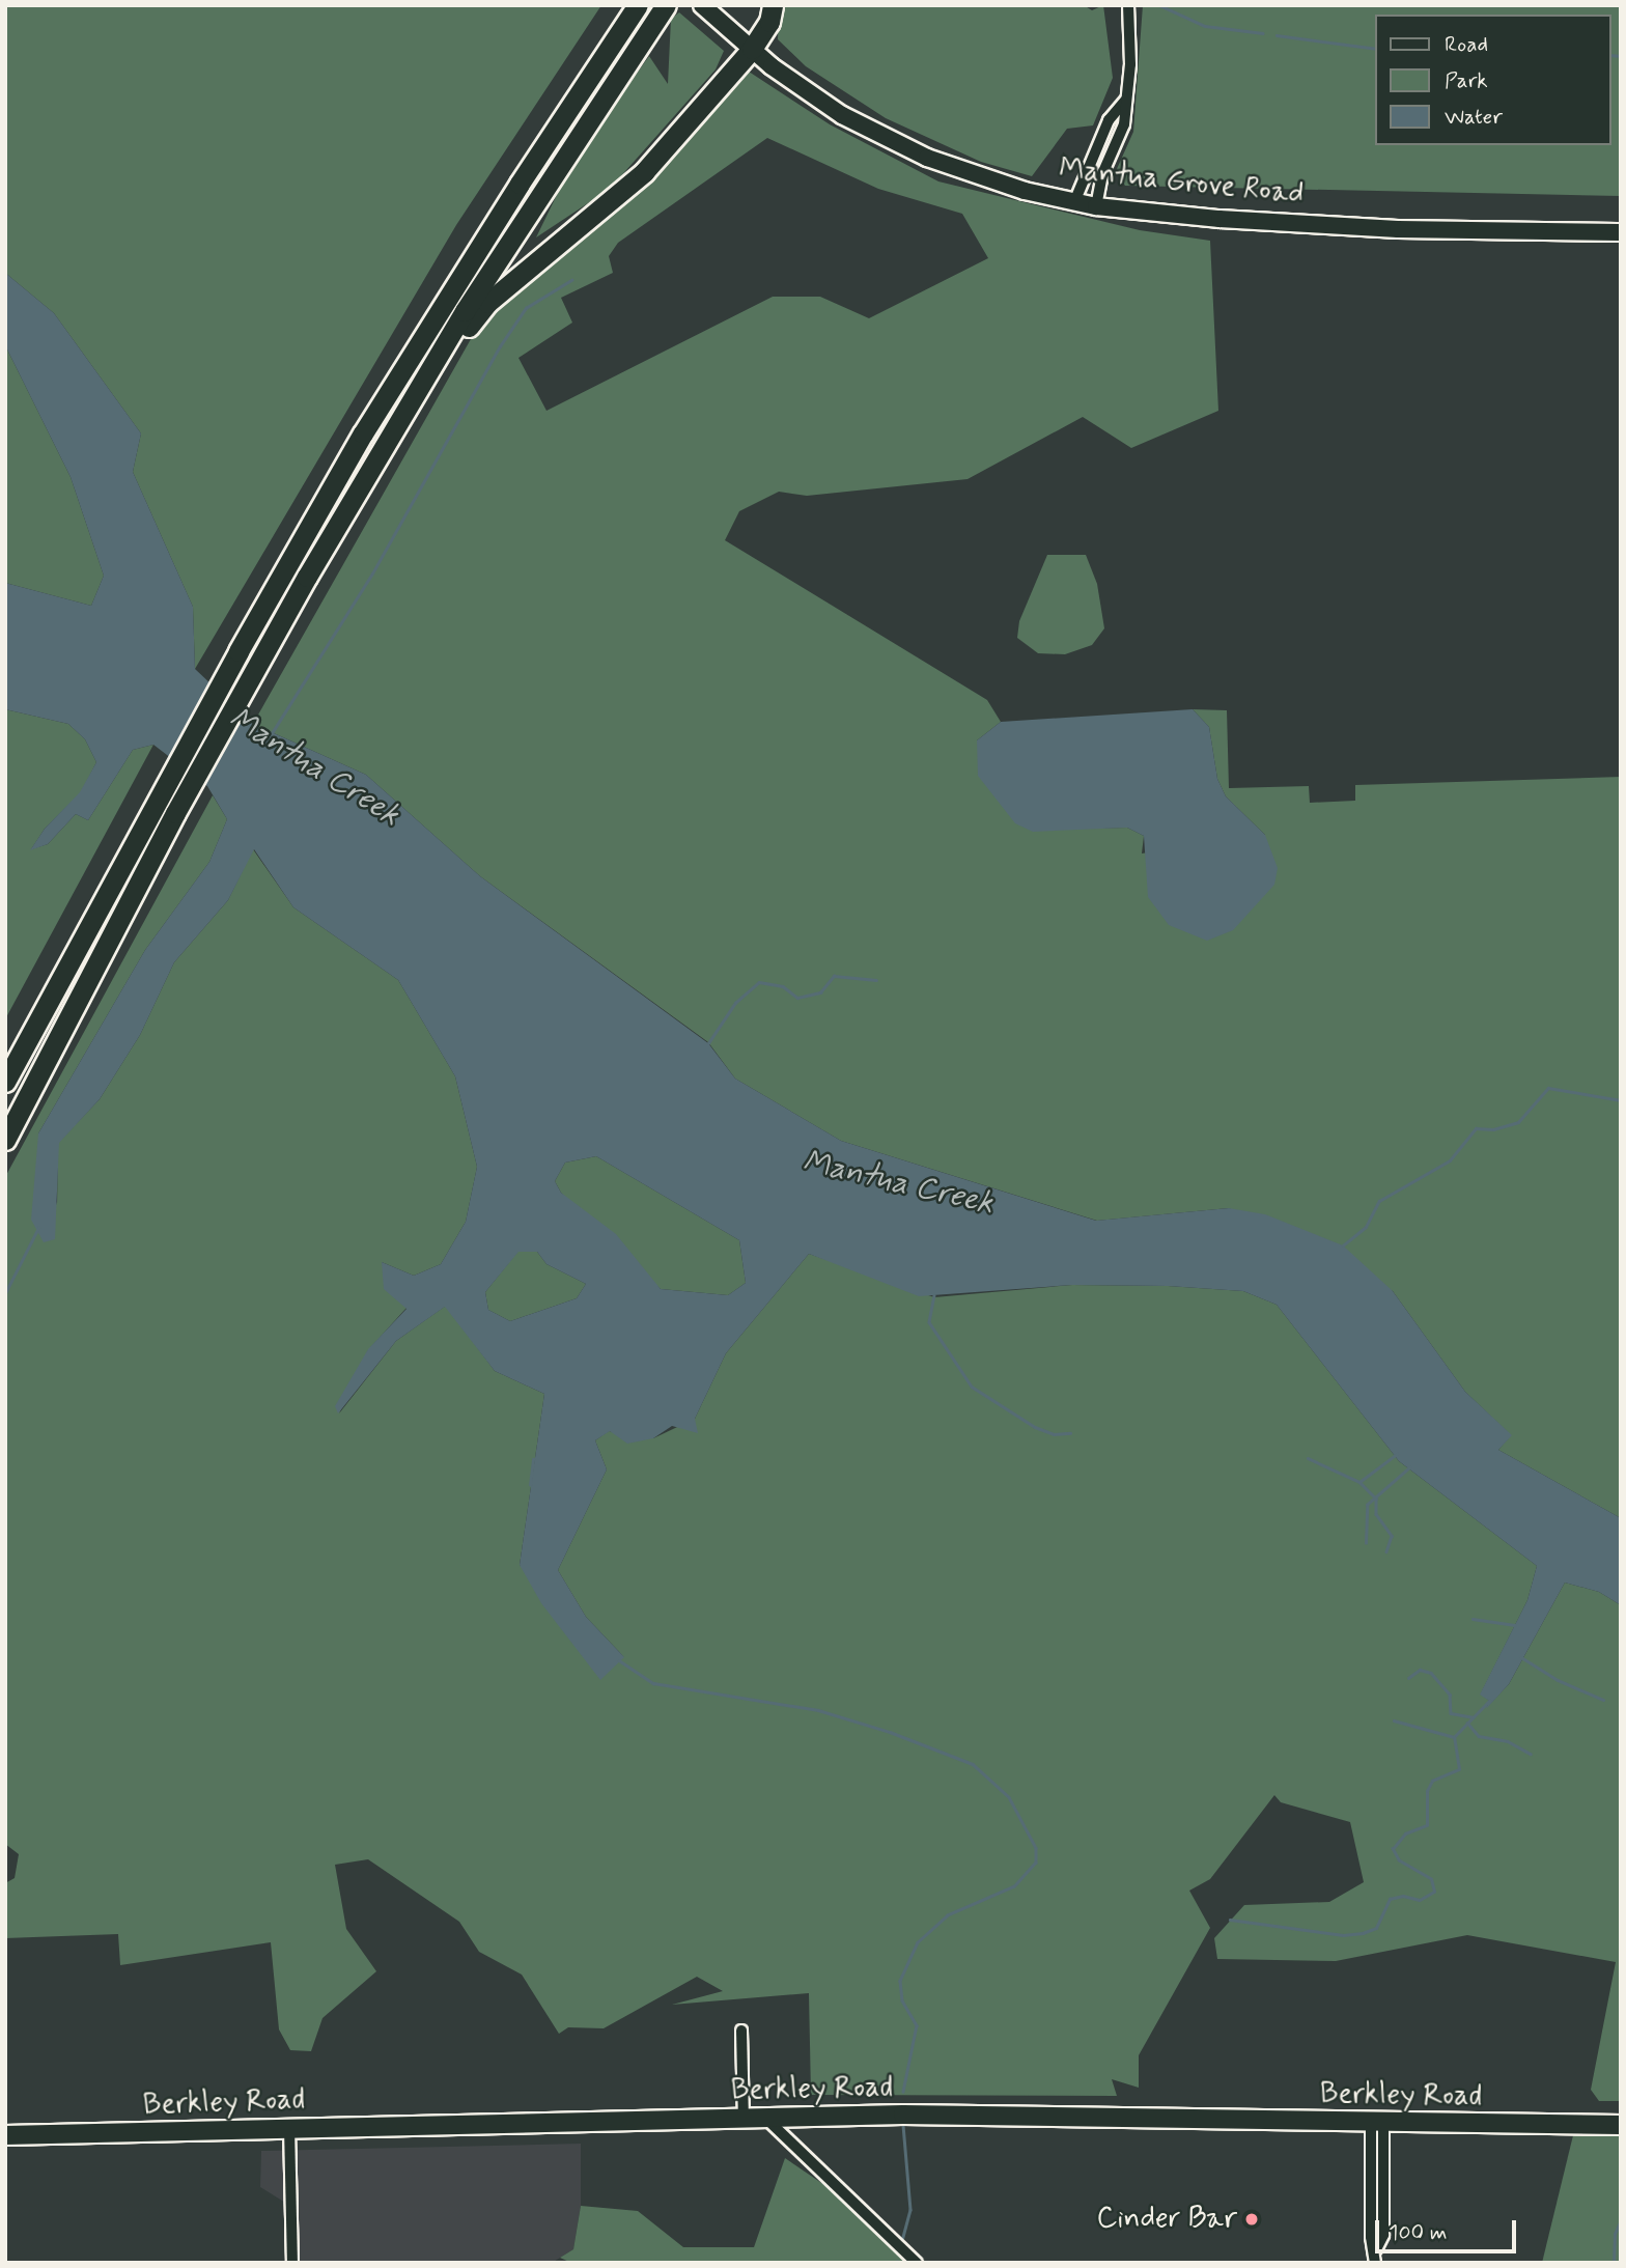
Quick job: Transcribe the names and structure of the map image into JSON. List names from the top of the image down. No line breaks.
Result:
{"streets":{"main road":["Mantua Grove Road","Berkley Road"]},"water":["Mantua Creek"],"places":["Cinder Bar"],"legend":["Road","Park","Water"],"scale_bar":"100 m"}
